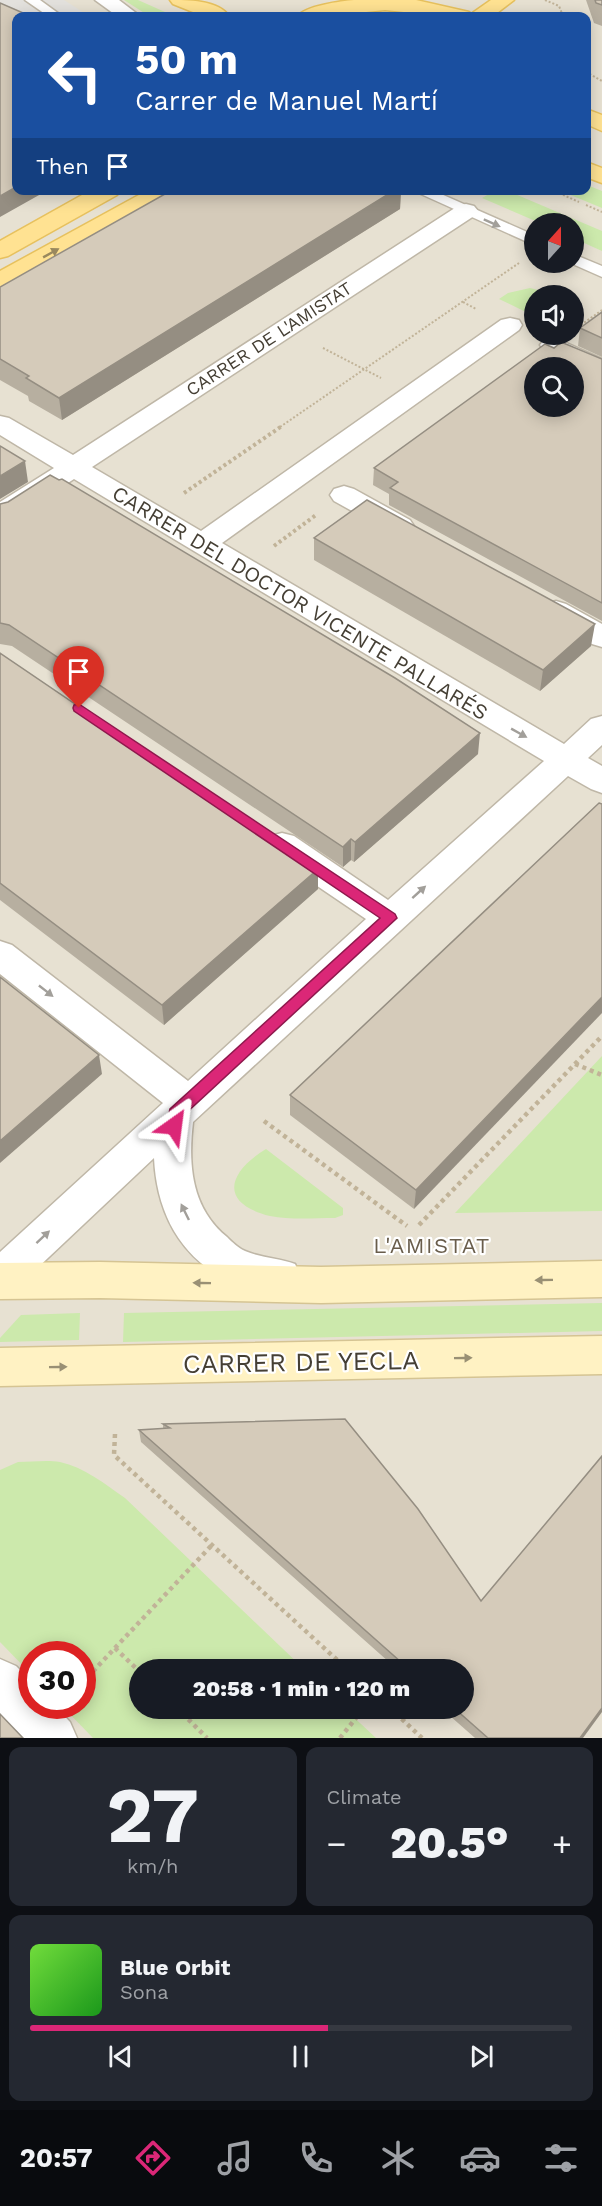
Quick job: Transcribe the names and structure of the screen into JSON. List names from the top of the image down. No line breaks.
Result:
{"streets":{"street":["CARRER DE L'AMISTAT","CARRER DEL DOCTOR VICENTE PALLARÉS","CARRER DE YECLA"]},"crossings":[["CARRER DE L'AMISTAT","CARRER DEL DOCTOR VICENTE PALLARÉS"]],"districts":["L'AMISTAT"],"north":"top","page":{"turn":["50 m","Carrer de Manuel Martí"],"then":"Then","limit":"30","trip":"20:58 · 1 min · 120 m","tile":[["27","km/h"],"Climate"],"heat":["−","20.5°","+"],"song":["Blue Orbit","Sona"],"tabs":"20:57"}}
